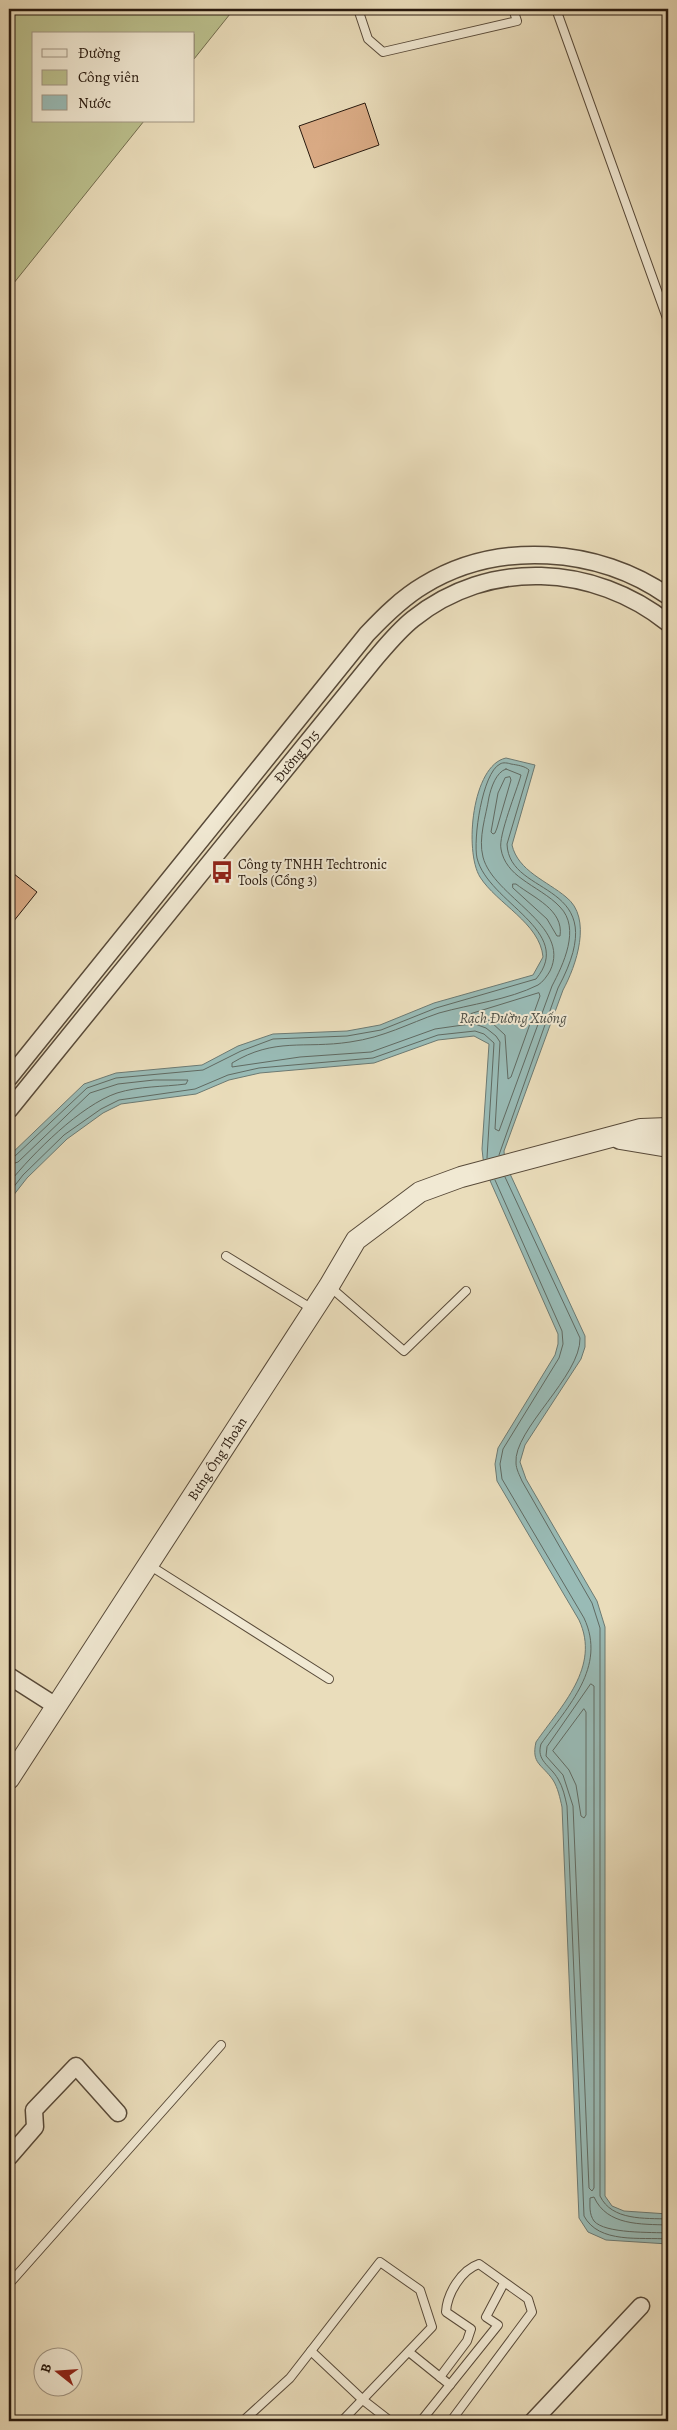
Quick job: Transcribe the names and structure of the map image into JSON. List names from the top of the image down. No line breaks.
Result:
{"streets":{"street":["Đường D15","Bưng Ông Thoàn"]},"water":["Rạch Đường Xuống"],"places":{"bus stop":["Công ty TNHH Techtronic Tools (Cổng 3)"]},"legend":["Đường","Công viên","Nước"],"north":"left"}
